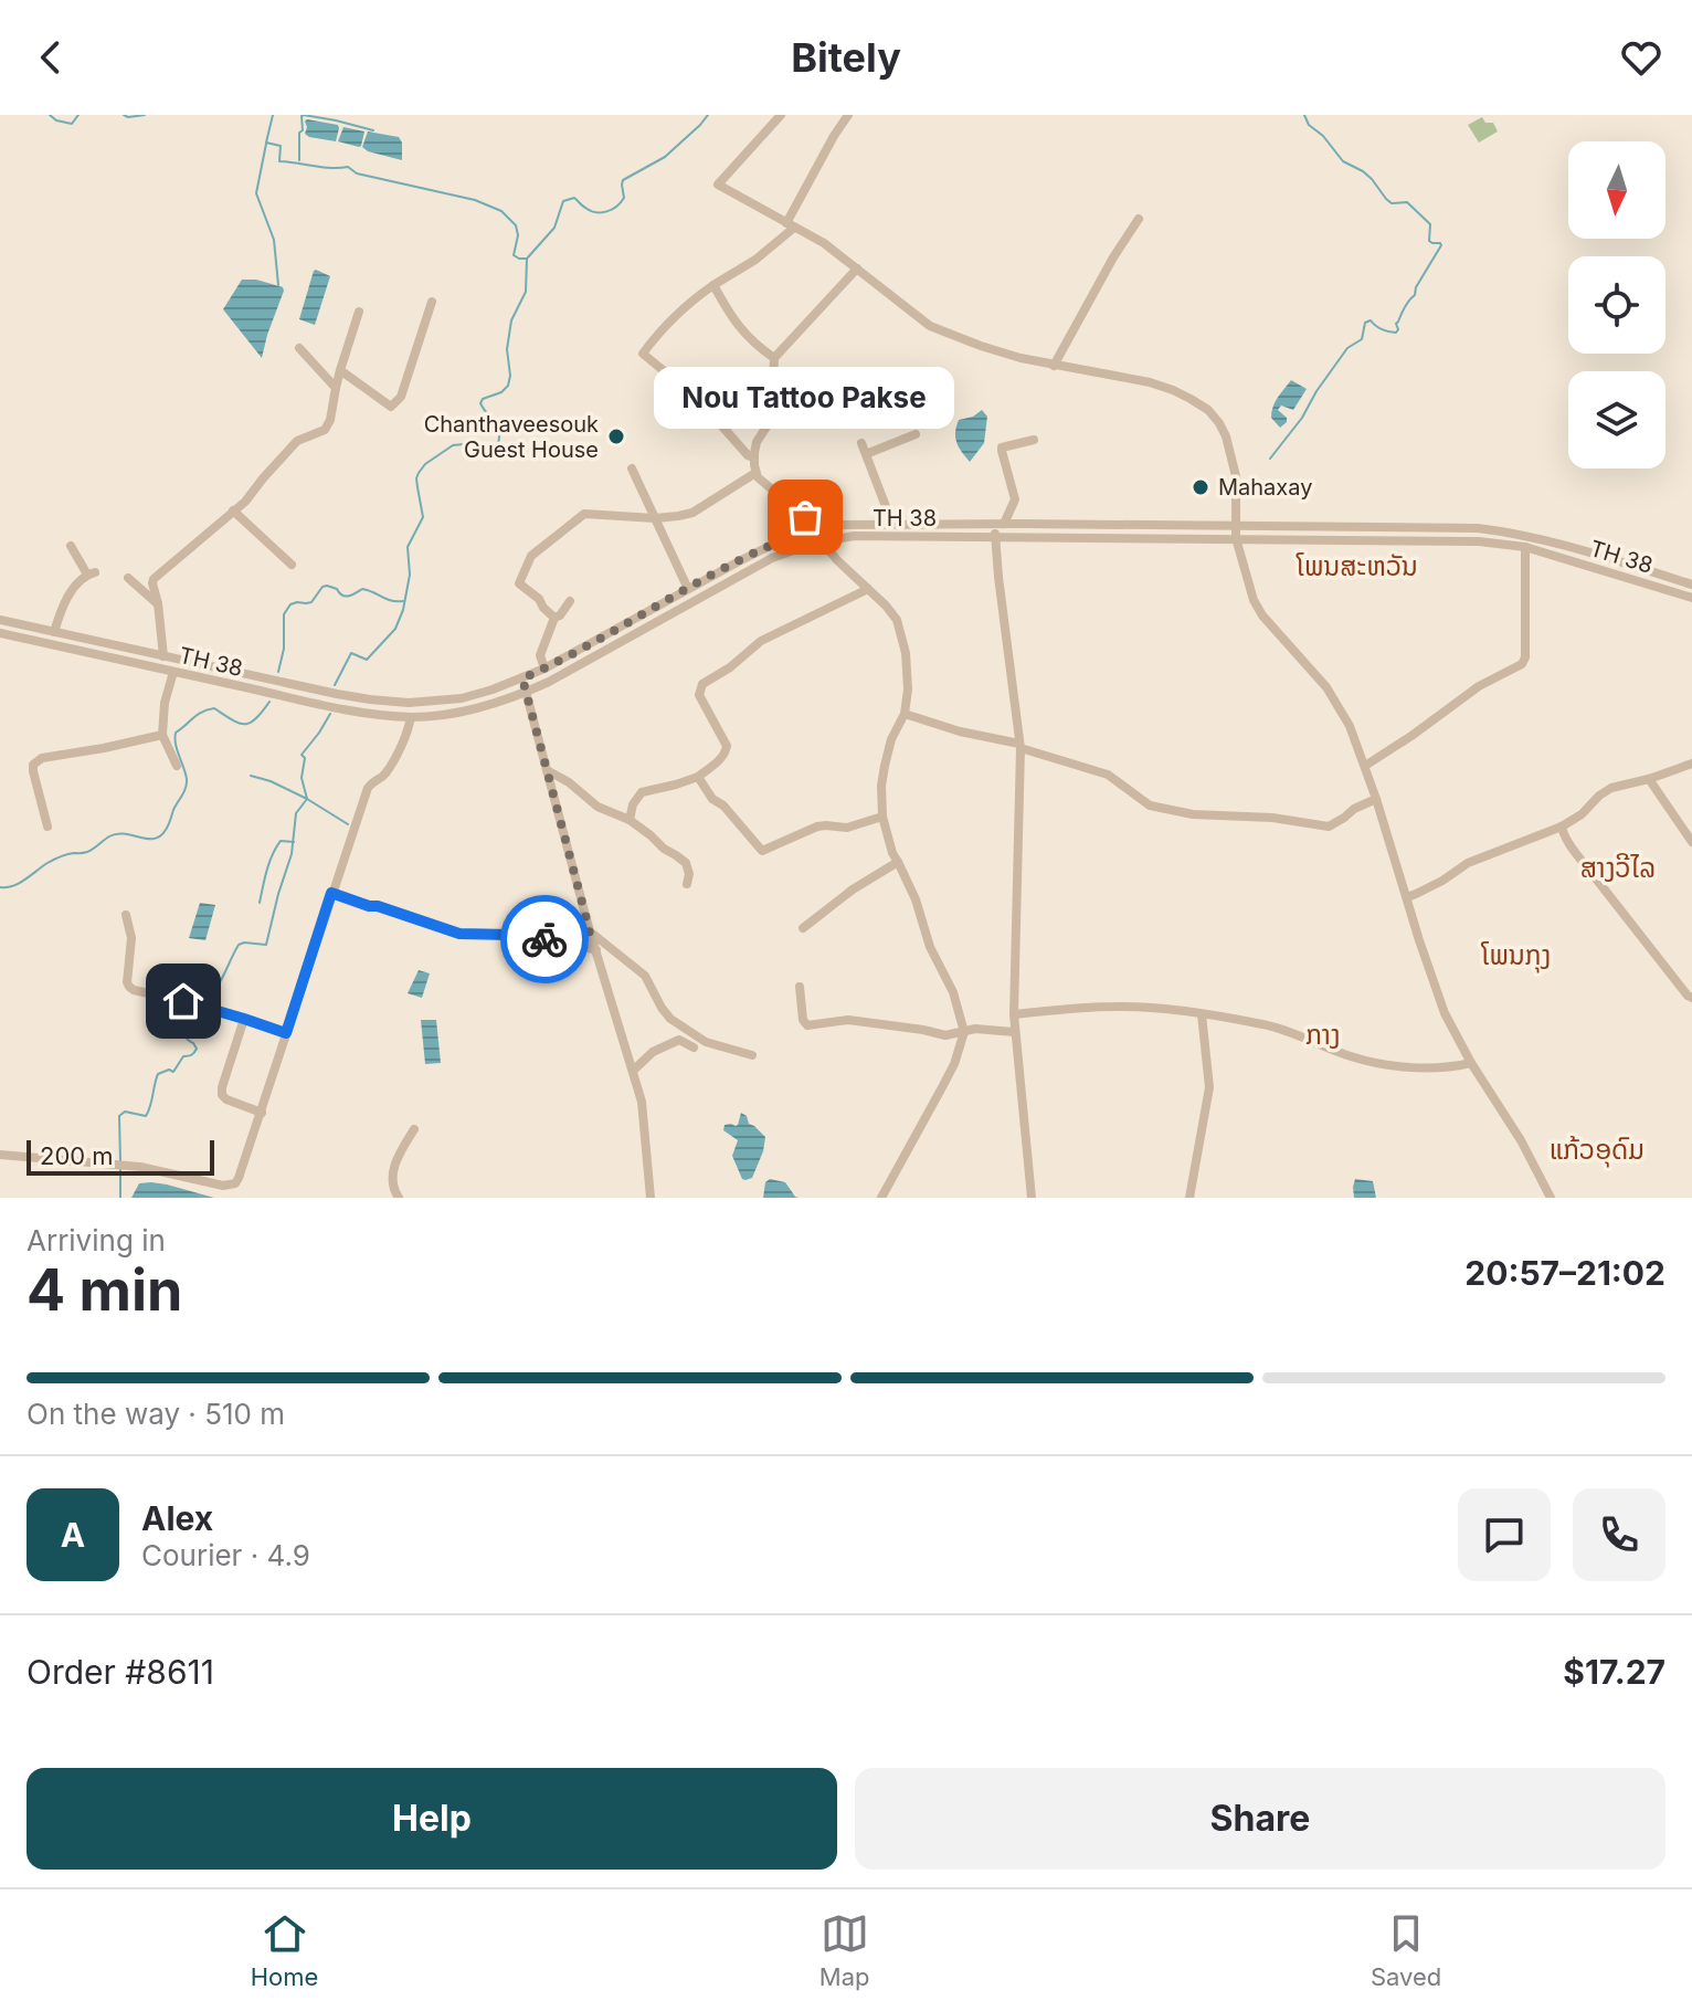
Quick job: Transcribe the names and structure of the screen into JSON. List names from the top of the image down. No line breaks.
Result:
{"streets":{"street":["TH 38"]},"districts":["ໂພນສະຫວັນ","ສາງວີໄລ","ໂພນກຸງ","ກາງ","ແກ້ວອຸດົມ"],"places":["Chanthaveesouk Guest House","Mahaxay","Nou Tattoo Pakse"],"scale_bar":"200 m","north":"bottom","page":{"header":"Bitely","bubble":"Nou Tattoo Pakse","scale":"200 m","heading":["4 min","Arriving in","20:57–21:02"],"panel":["Alex","Courier · 4.9","Order #8611","$17.27"],"bar":"On the way · 510 m","round":"A","buttons":["Help","Share"],"tabs":["Home","Map","Saved"]}}
